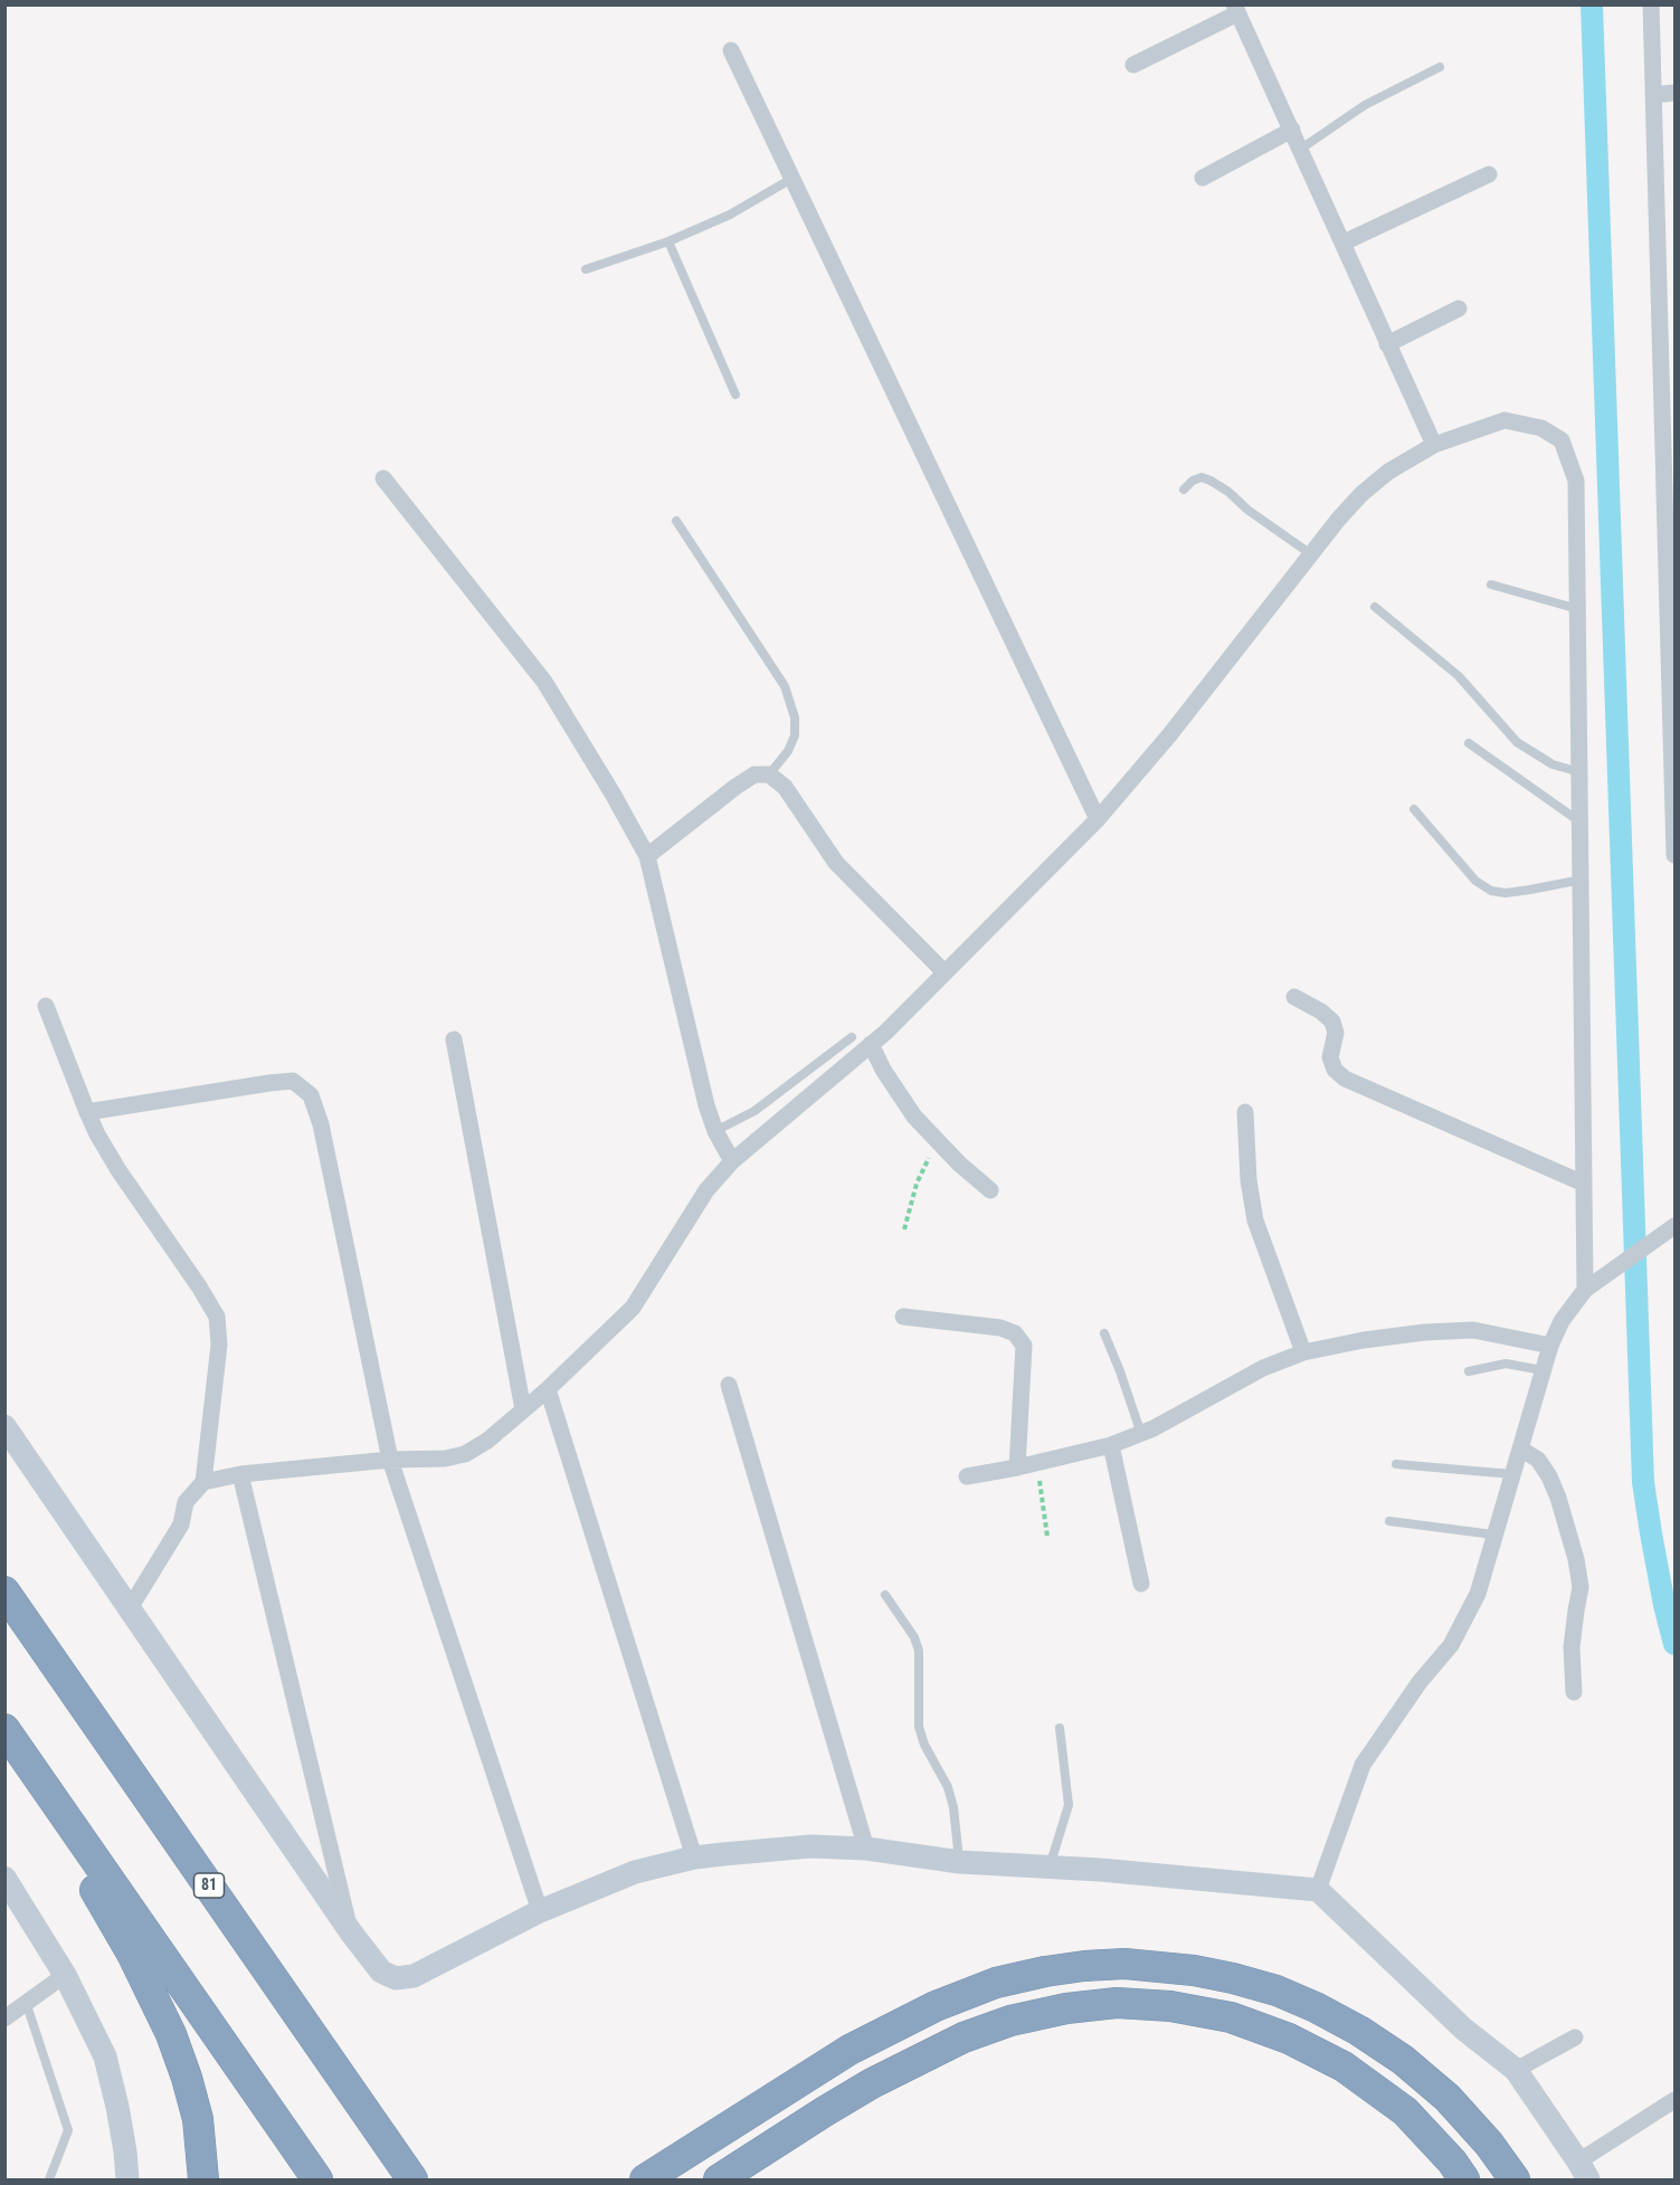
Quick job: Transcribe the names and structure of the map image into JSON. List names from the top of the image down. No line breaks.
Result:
{"streets":{"highway":["81"]}}
